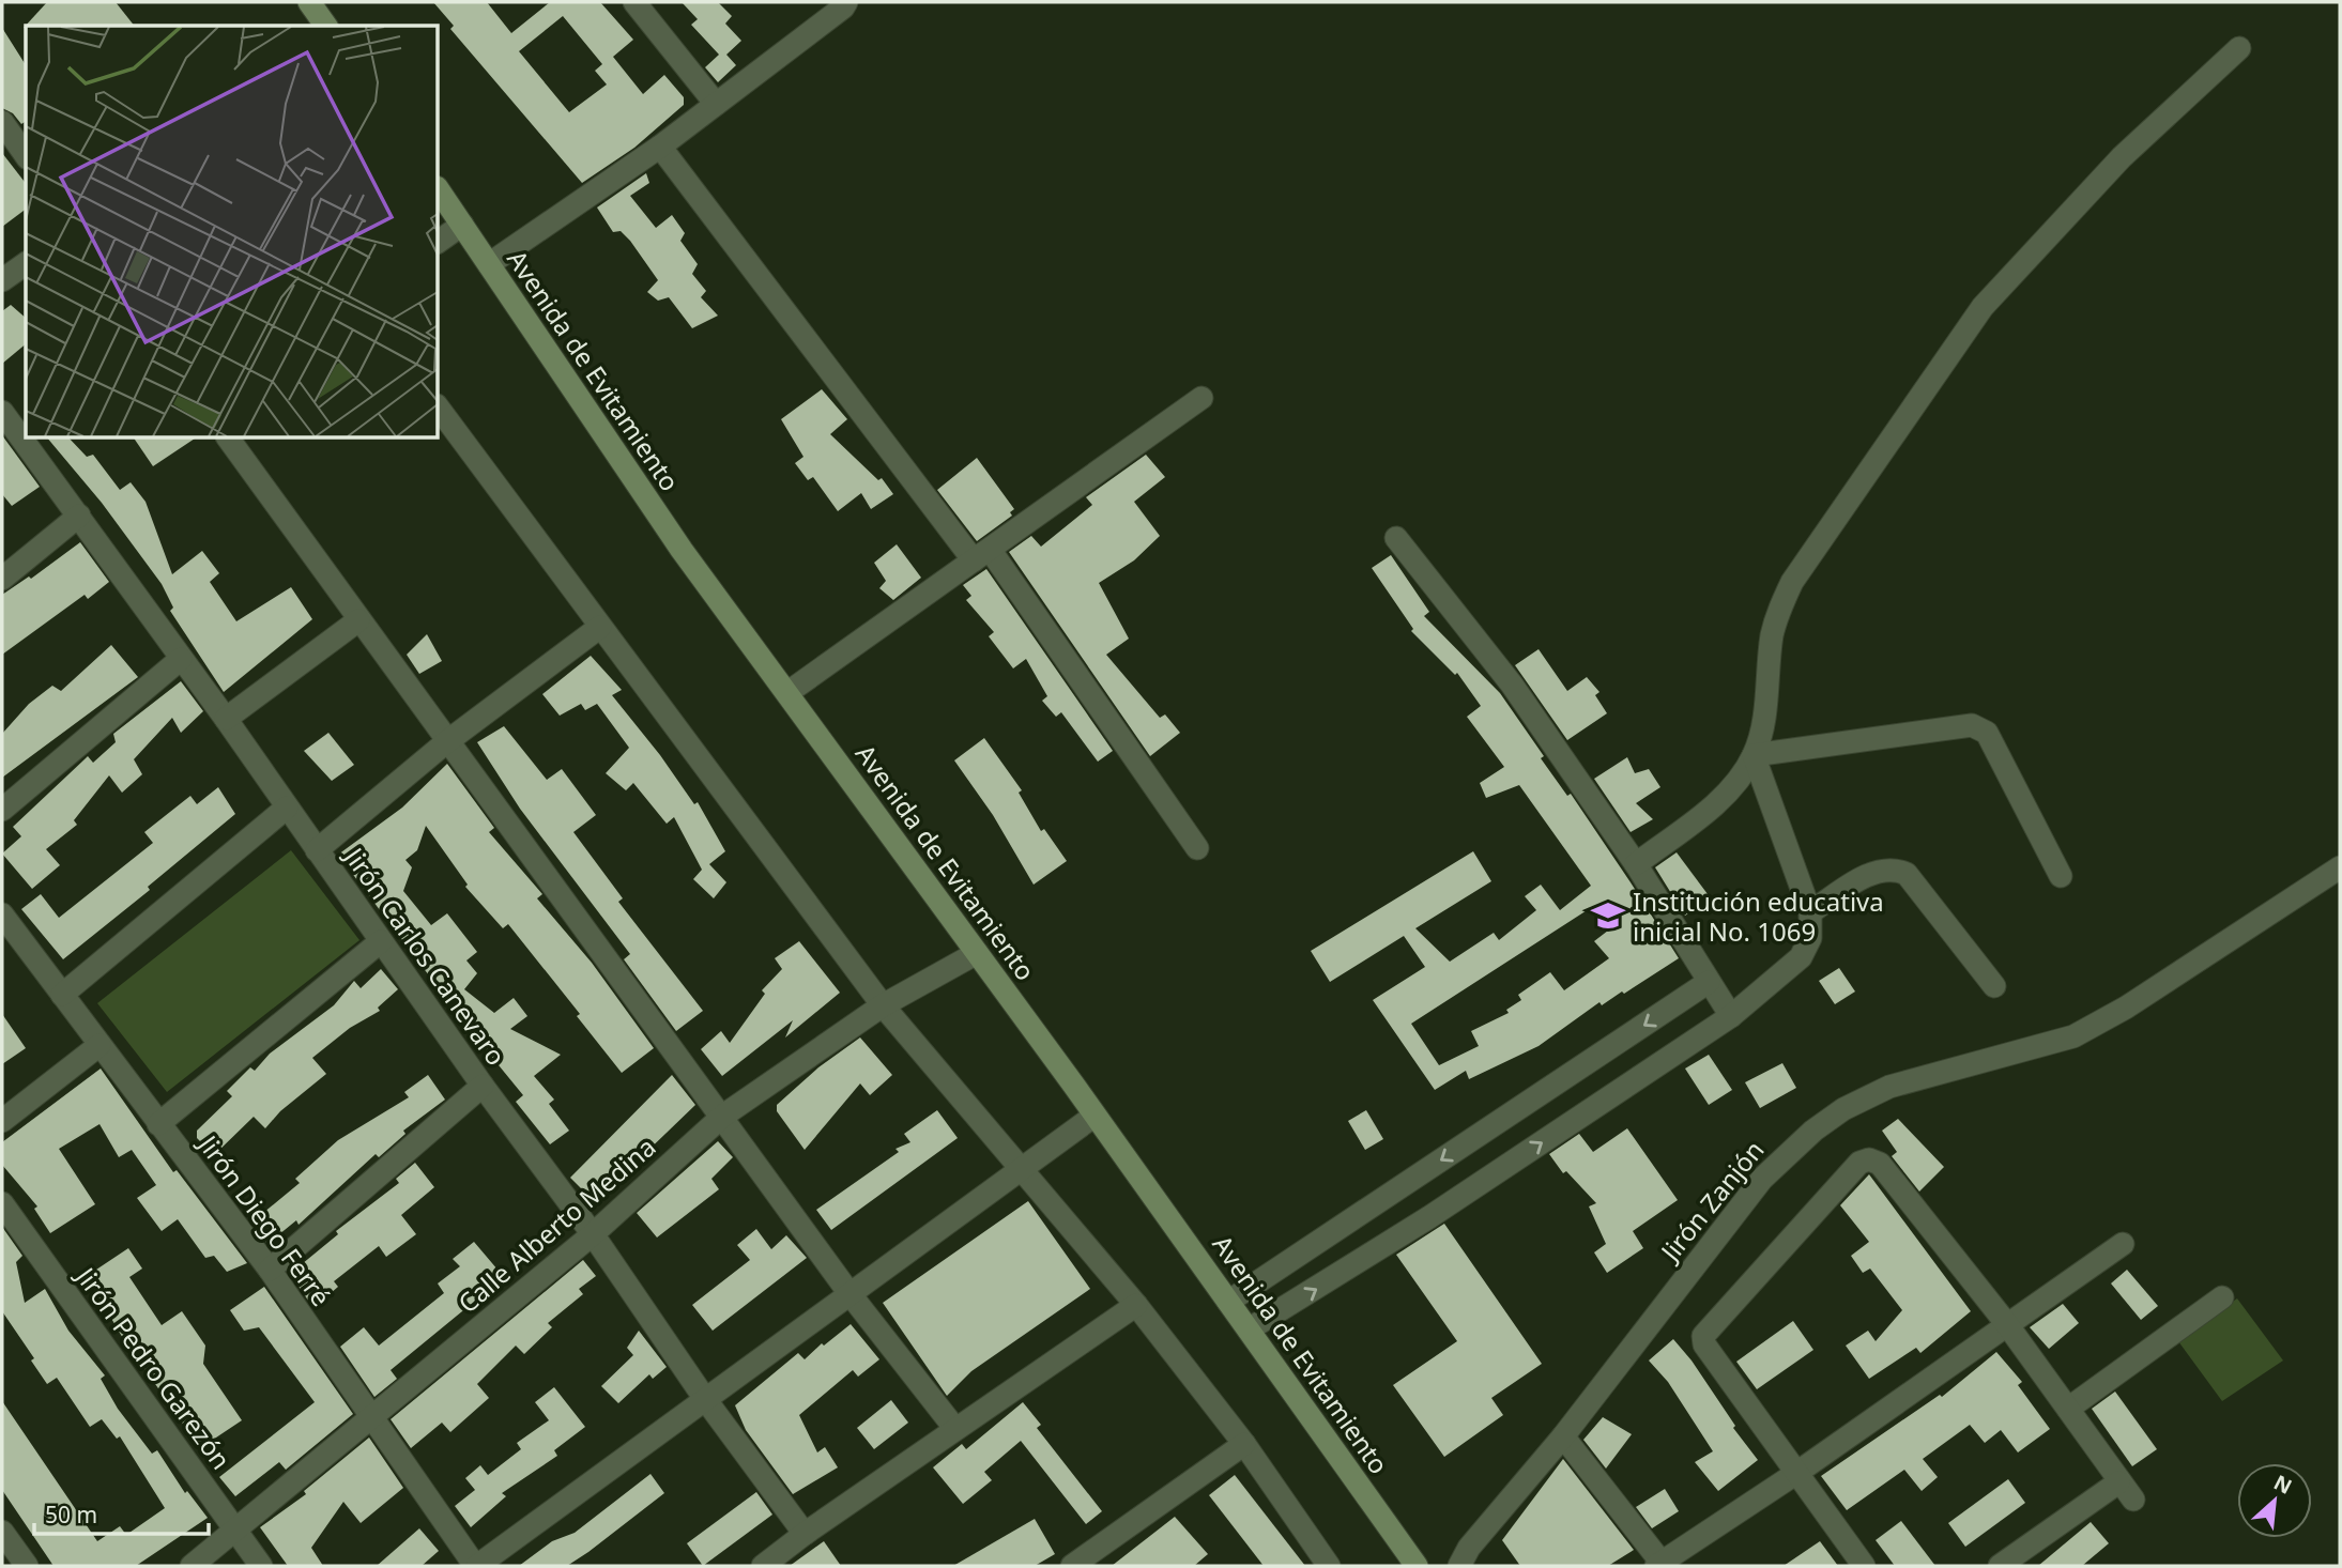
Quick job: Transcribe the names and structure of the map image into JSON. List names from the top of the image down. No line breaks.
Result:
{"streets":{"street":["Avenida de Evitamiento","Jirón Carlos Canevaro","Jirón Zanjón","Jirón Diego Ferré","Calle Alberto Medina","Jirón Pedro Garezón"]},"crossings":[["Avenida de Evitamiento","Calle Alberto Medina"],["Jirón Carlos Canevaro","Calle Alberto Medina"],["Jirón Diego Ferré","Calle Alberto Medina"],["Calle Alberto Medina","Jirón Pedro Garezón"]],"places":{"school or university":["Institución educativa inicial No. 1069"]},"scale_bar":"50 m","north":"top right"}
